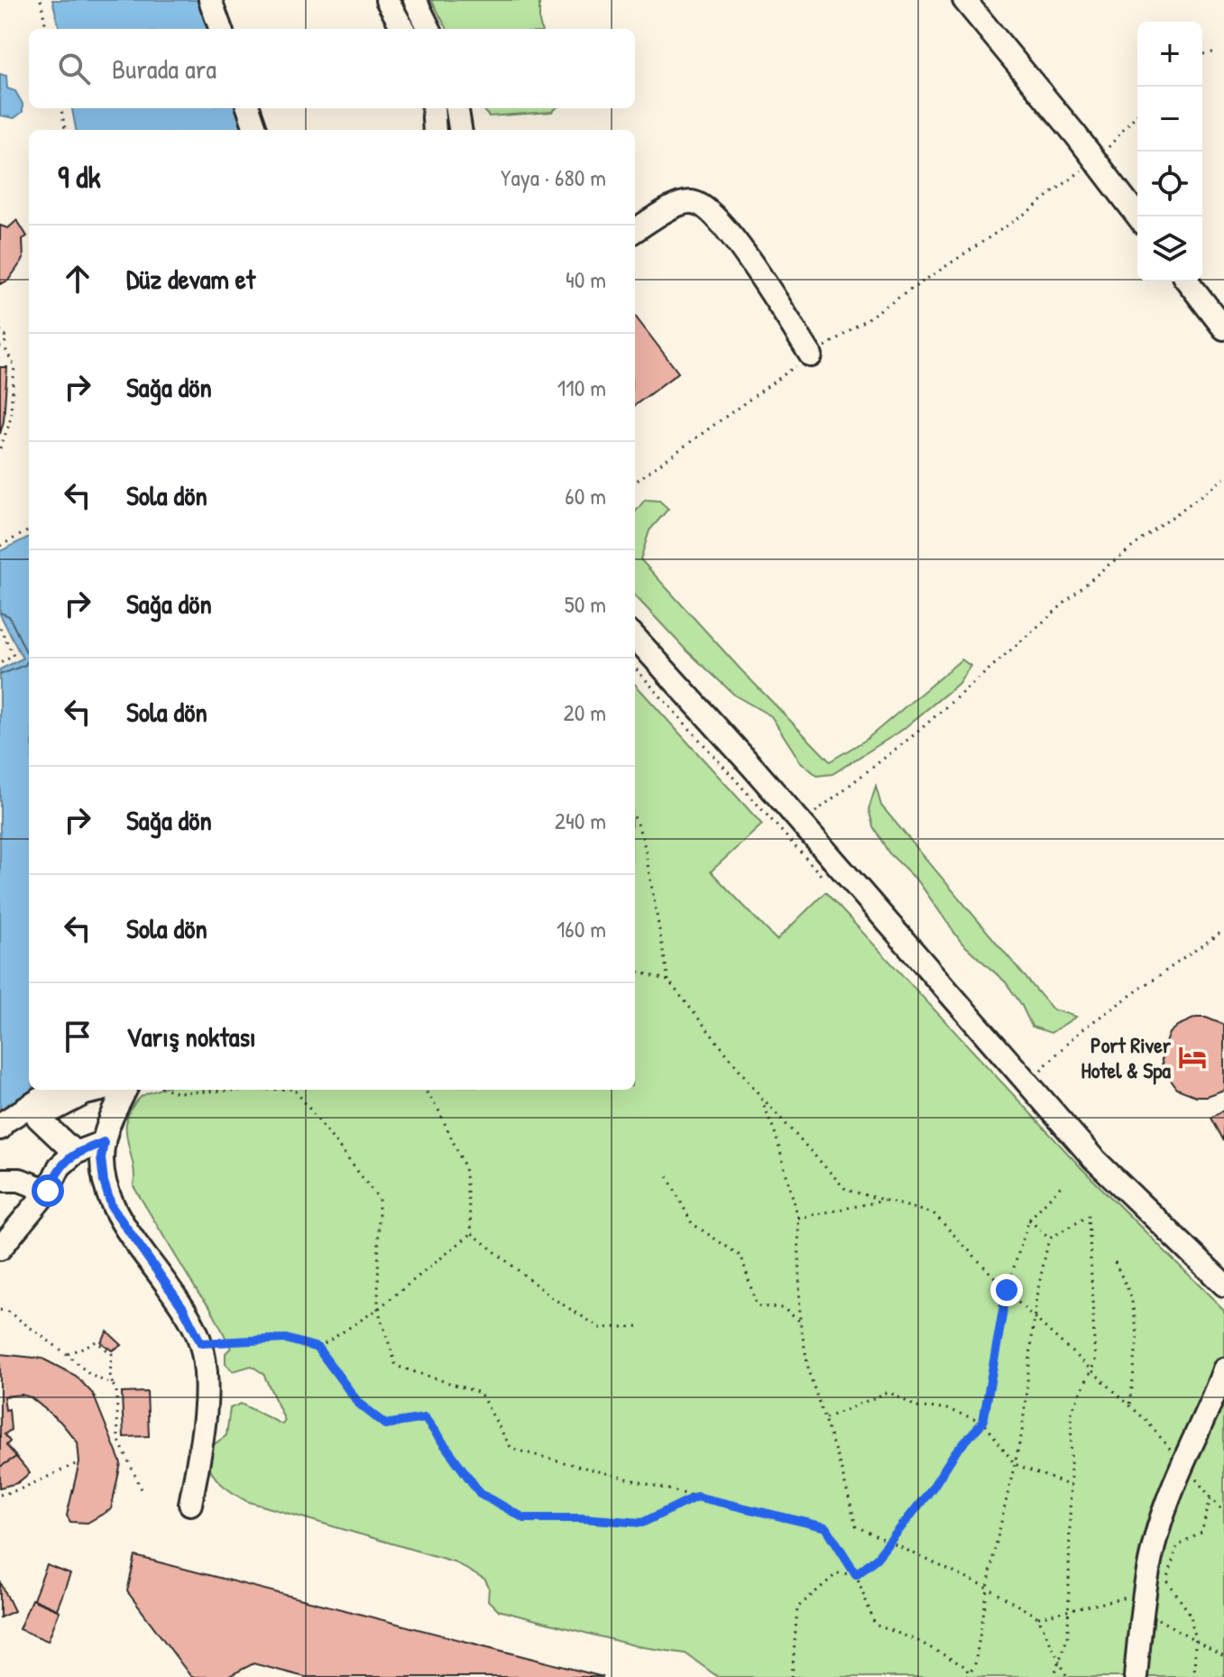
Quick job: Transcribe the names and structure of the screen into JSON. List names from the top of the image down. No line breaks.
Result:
{"places":{"hotel":["Port River Hotel & Spa"]},"page":{"map_buttons":["+","−"],"search":"Burada ara","heading":["9 dk","Yaya · 680 m"],"list":[["Düz devam et","40 m"],["Sağa dön","110 m"],["Sola dön","60 m"],["Sağa dön","50 m"],["Sola dön","20 m"],["Sağa dön","240 m"],["Sola dön","160 m"],"Varış noktası"]}}
